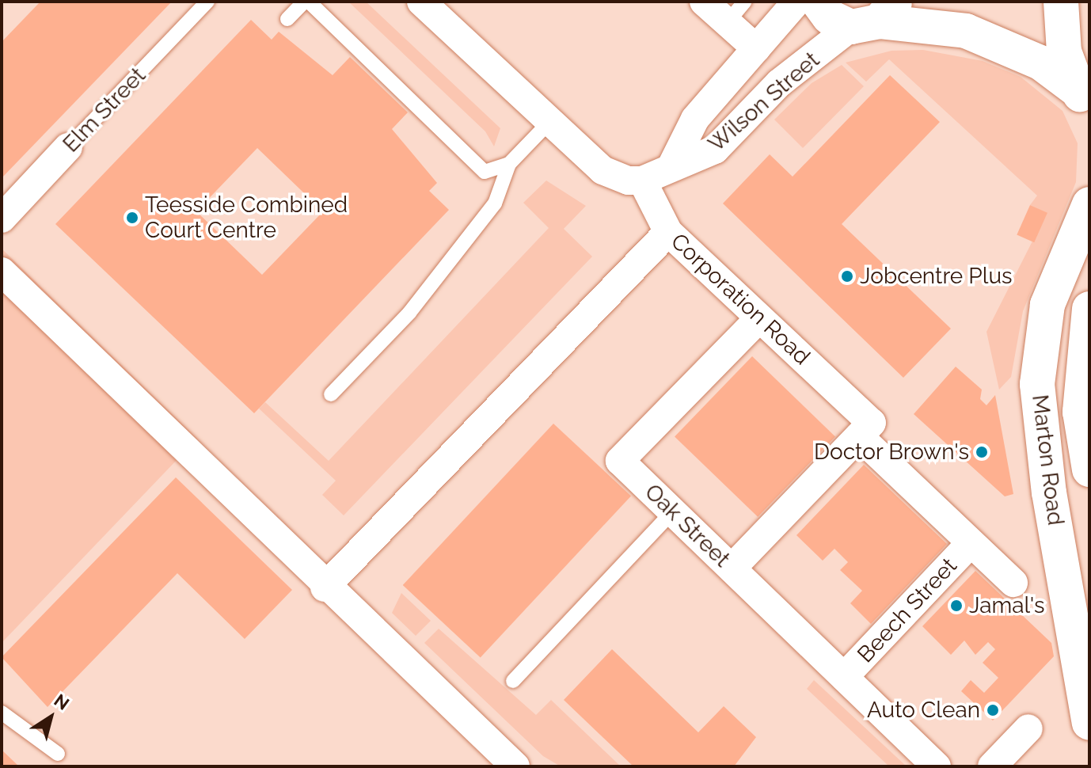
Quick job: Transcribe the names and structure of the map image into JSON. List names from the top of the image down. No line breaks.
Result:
{"streets":{"street":["Wilson Street","Elm Street","Corporation Road","Marton Road","Oak Street","Beech Street"]},"crossings":[["Wilson Street","Corporation Road"],["Corporation Road","Oak Street"],["Corporation Road","Beech Street"],["Oak Street","Beech Street"]],"places":["Teesside Combined Court Centre","Jobcentre Plus","Doctor Brown's","Jamal's","Auto Clean"],"north":"top right"}
